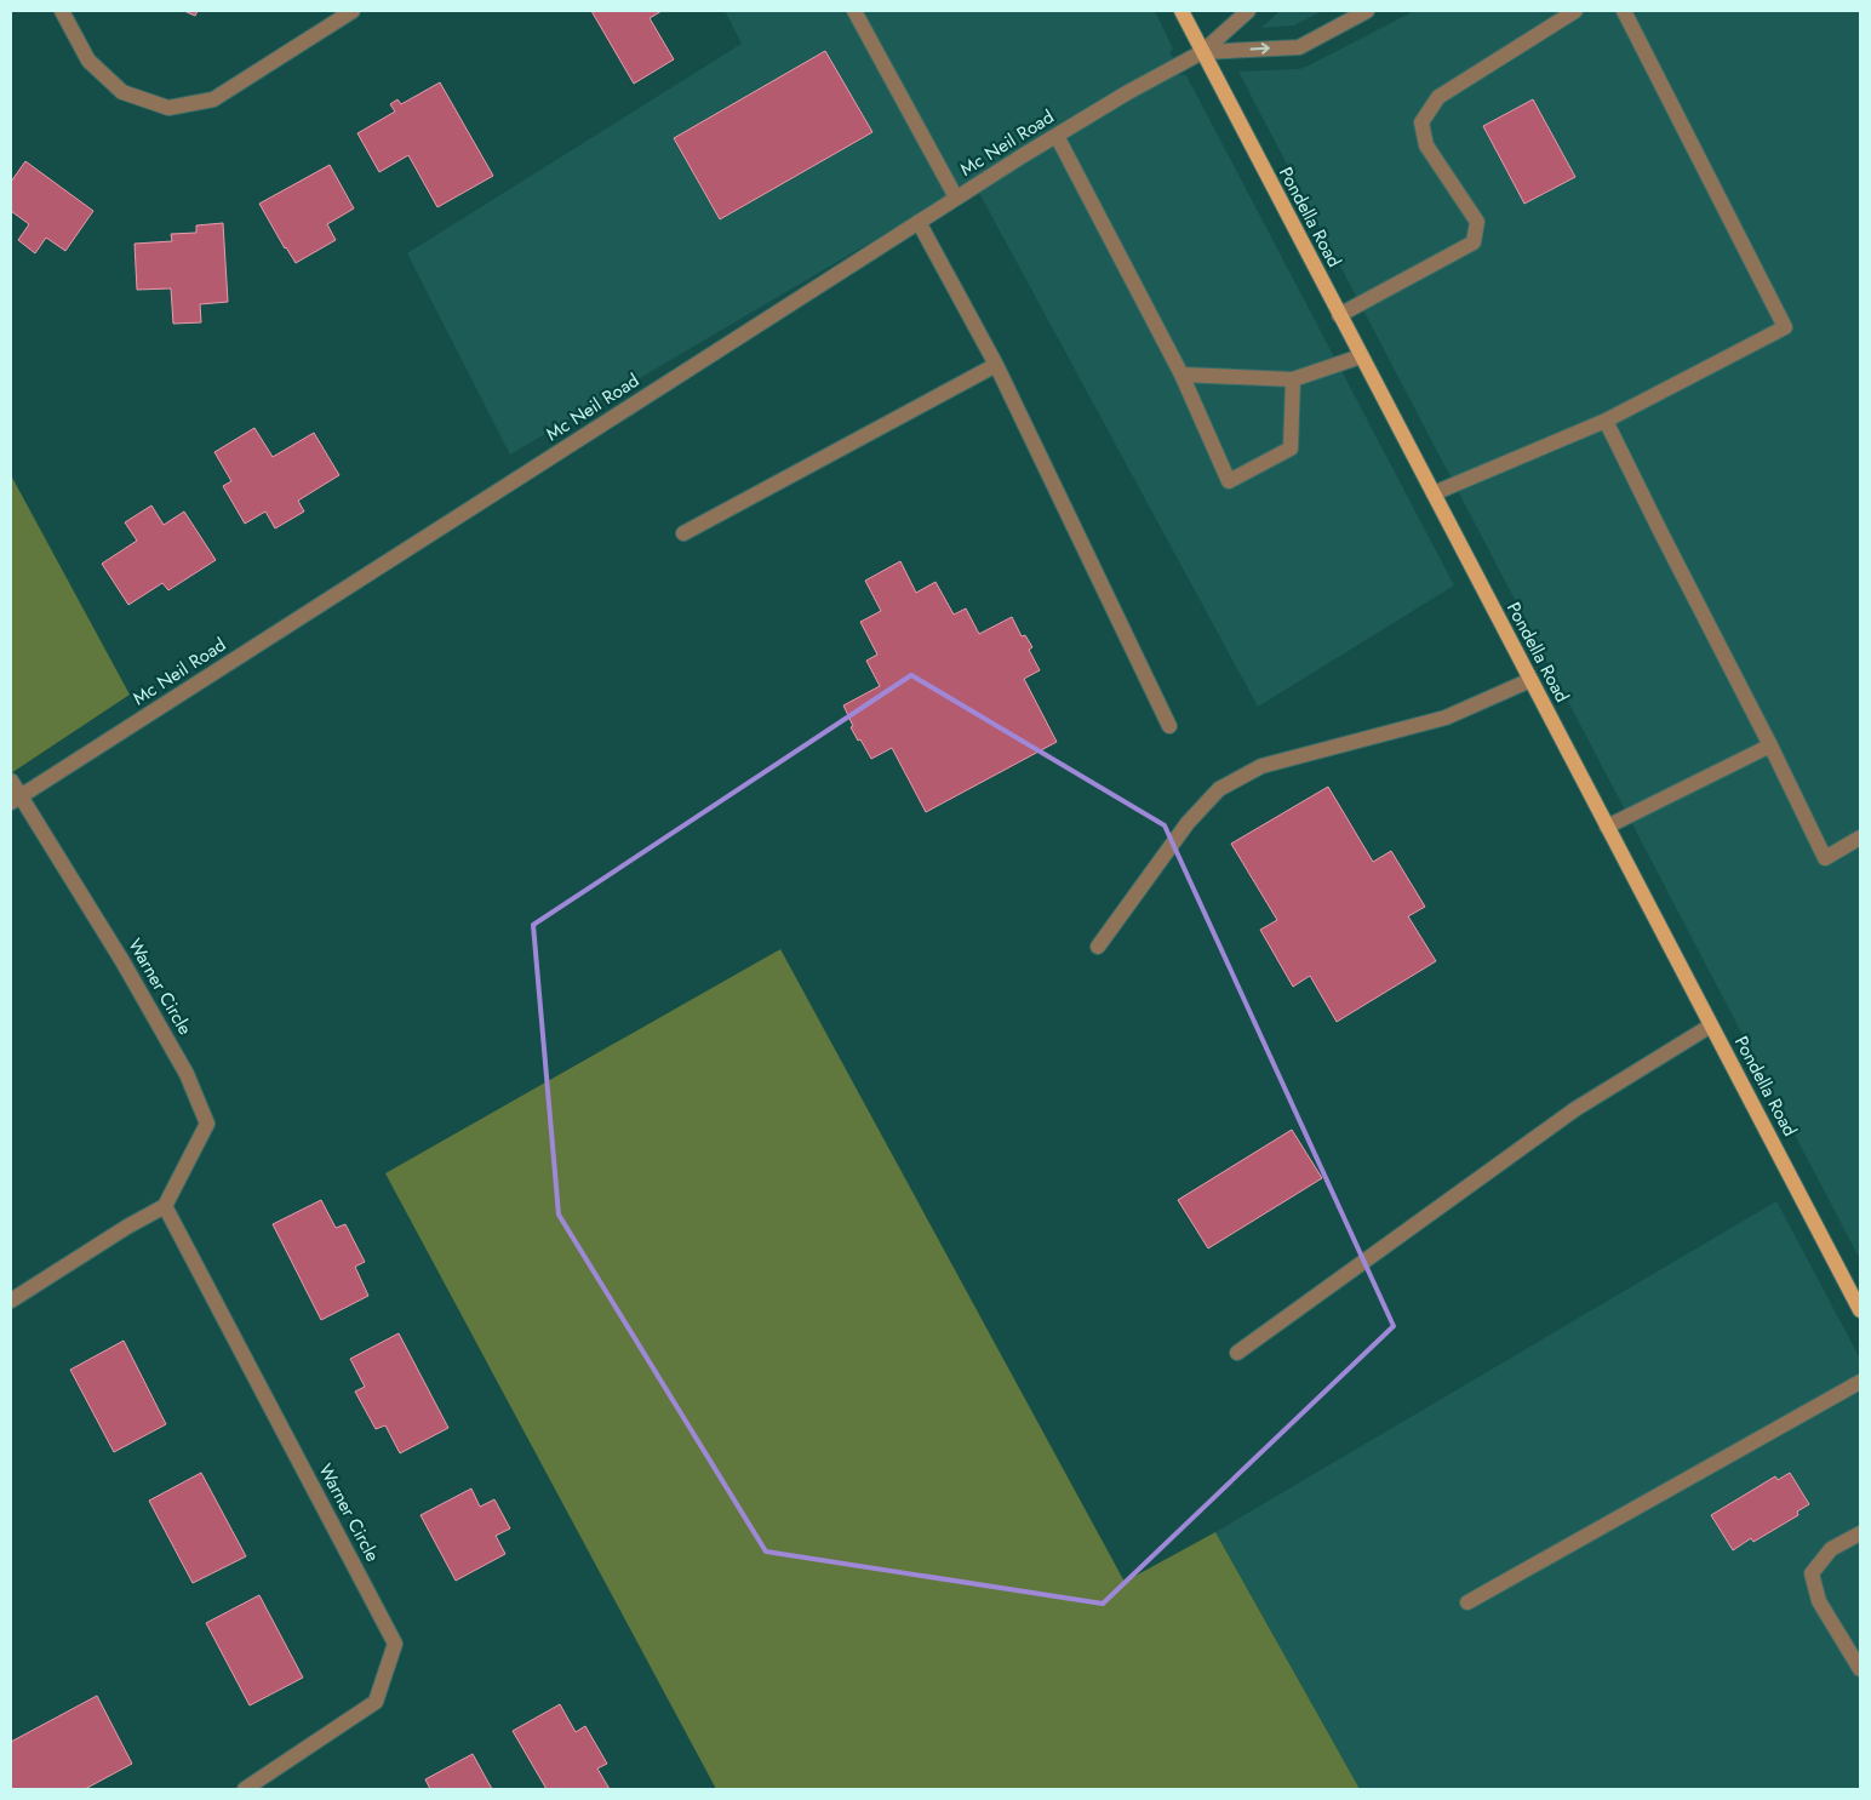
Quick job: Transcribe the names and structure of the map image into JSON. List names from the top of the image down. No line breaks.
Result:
{"streets":{"main road":["Pondella Road"],"street":["Mc Neil Road","Warner Circle"]},"crossings":[["Mc Neil Road","Pondella Road"],["Mc Neil Road","Warner Circle"]]}
